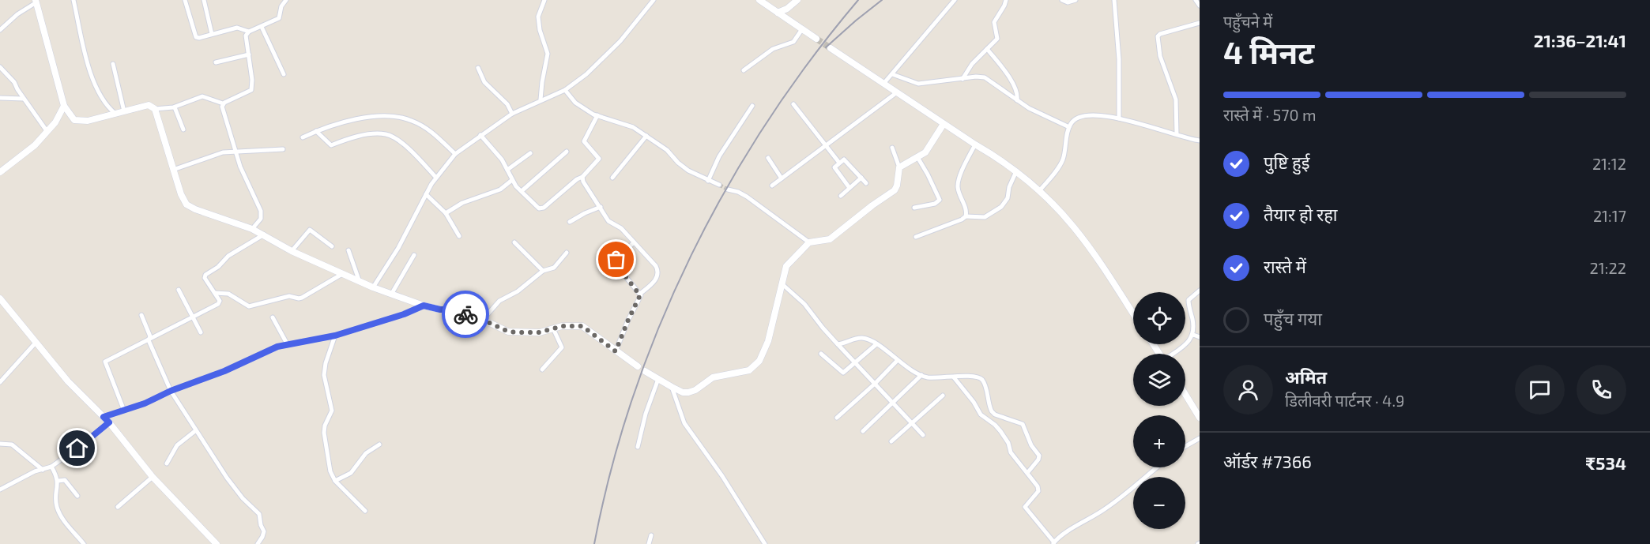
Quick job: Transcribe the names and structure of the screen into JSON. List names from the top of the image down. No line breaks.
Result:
{"page":{"heading":["4 मिनट","पहुँचने में","21:36–21:41"],"panel":["अमित","डिलीवरी पार्टनर · 4.9","ऑर्डर #7366","₹534"],"bar":"रास्ते में · 570 m","list":[["पुष्टि हुई","21:12"],["तैयार हो रहा","21:17"],["रास्ते में","21:22"],"पहुँच गया"],"map_buttons":["+","−"]}}
